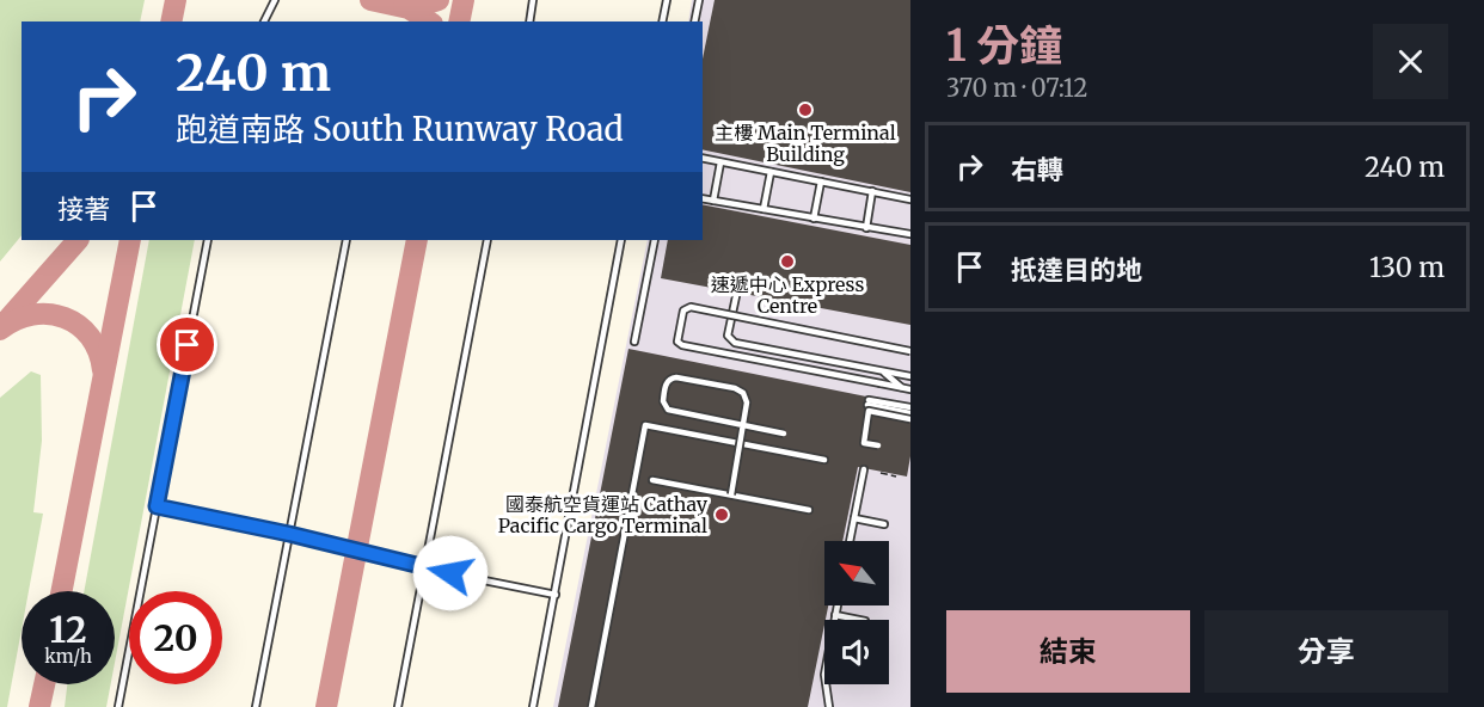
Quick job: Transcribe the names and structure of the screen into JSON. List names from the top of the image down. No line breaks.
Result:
{"places":["主樓 Main Terminal Building","速遞中心 Express Centre","國泰航空貨運站 Cathay Pacific Cargo Terminal"],"north":"top left","page":{"heading":["1 分鐘","370 m · 07:12"],"turn":["240 m","跑道南路 South Runway Road"],"list":[{"name":"右轉","value":"240 m"},{"name":"抵達目的地","value":"130 m"}],"then":"接著","speed":"12 km/h","limit":"20","buttons":["結束","分享"]}}
